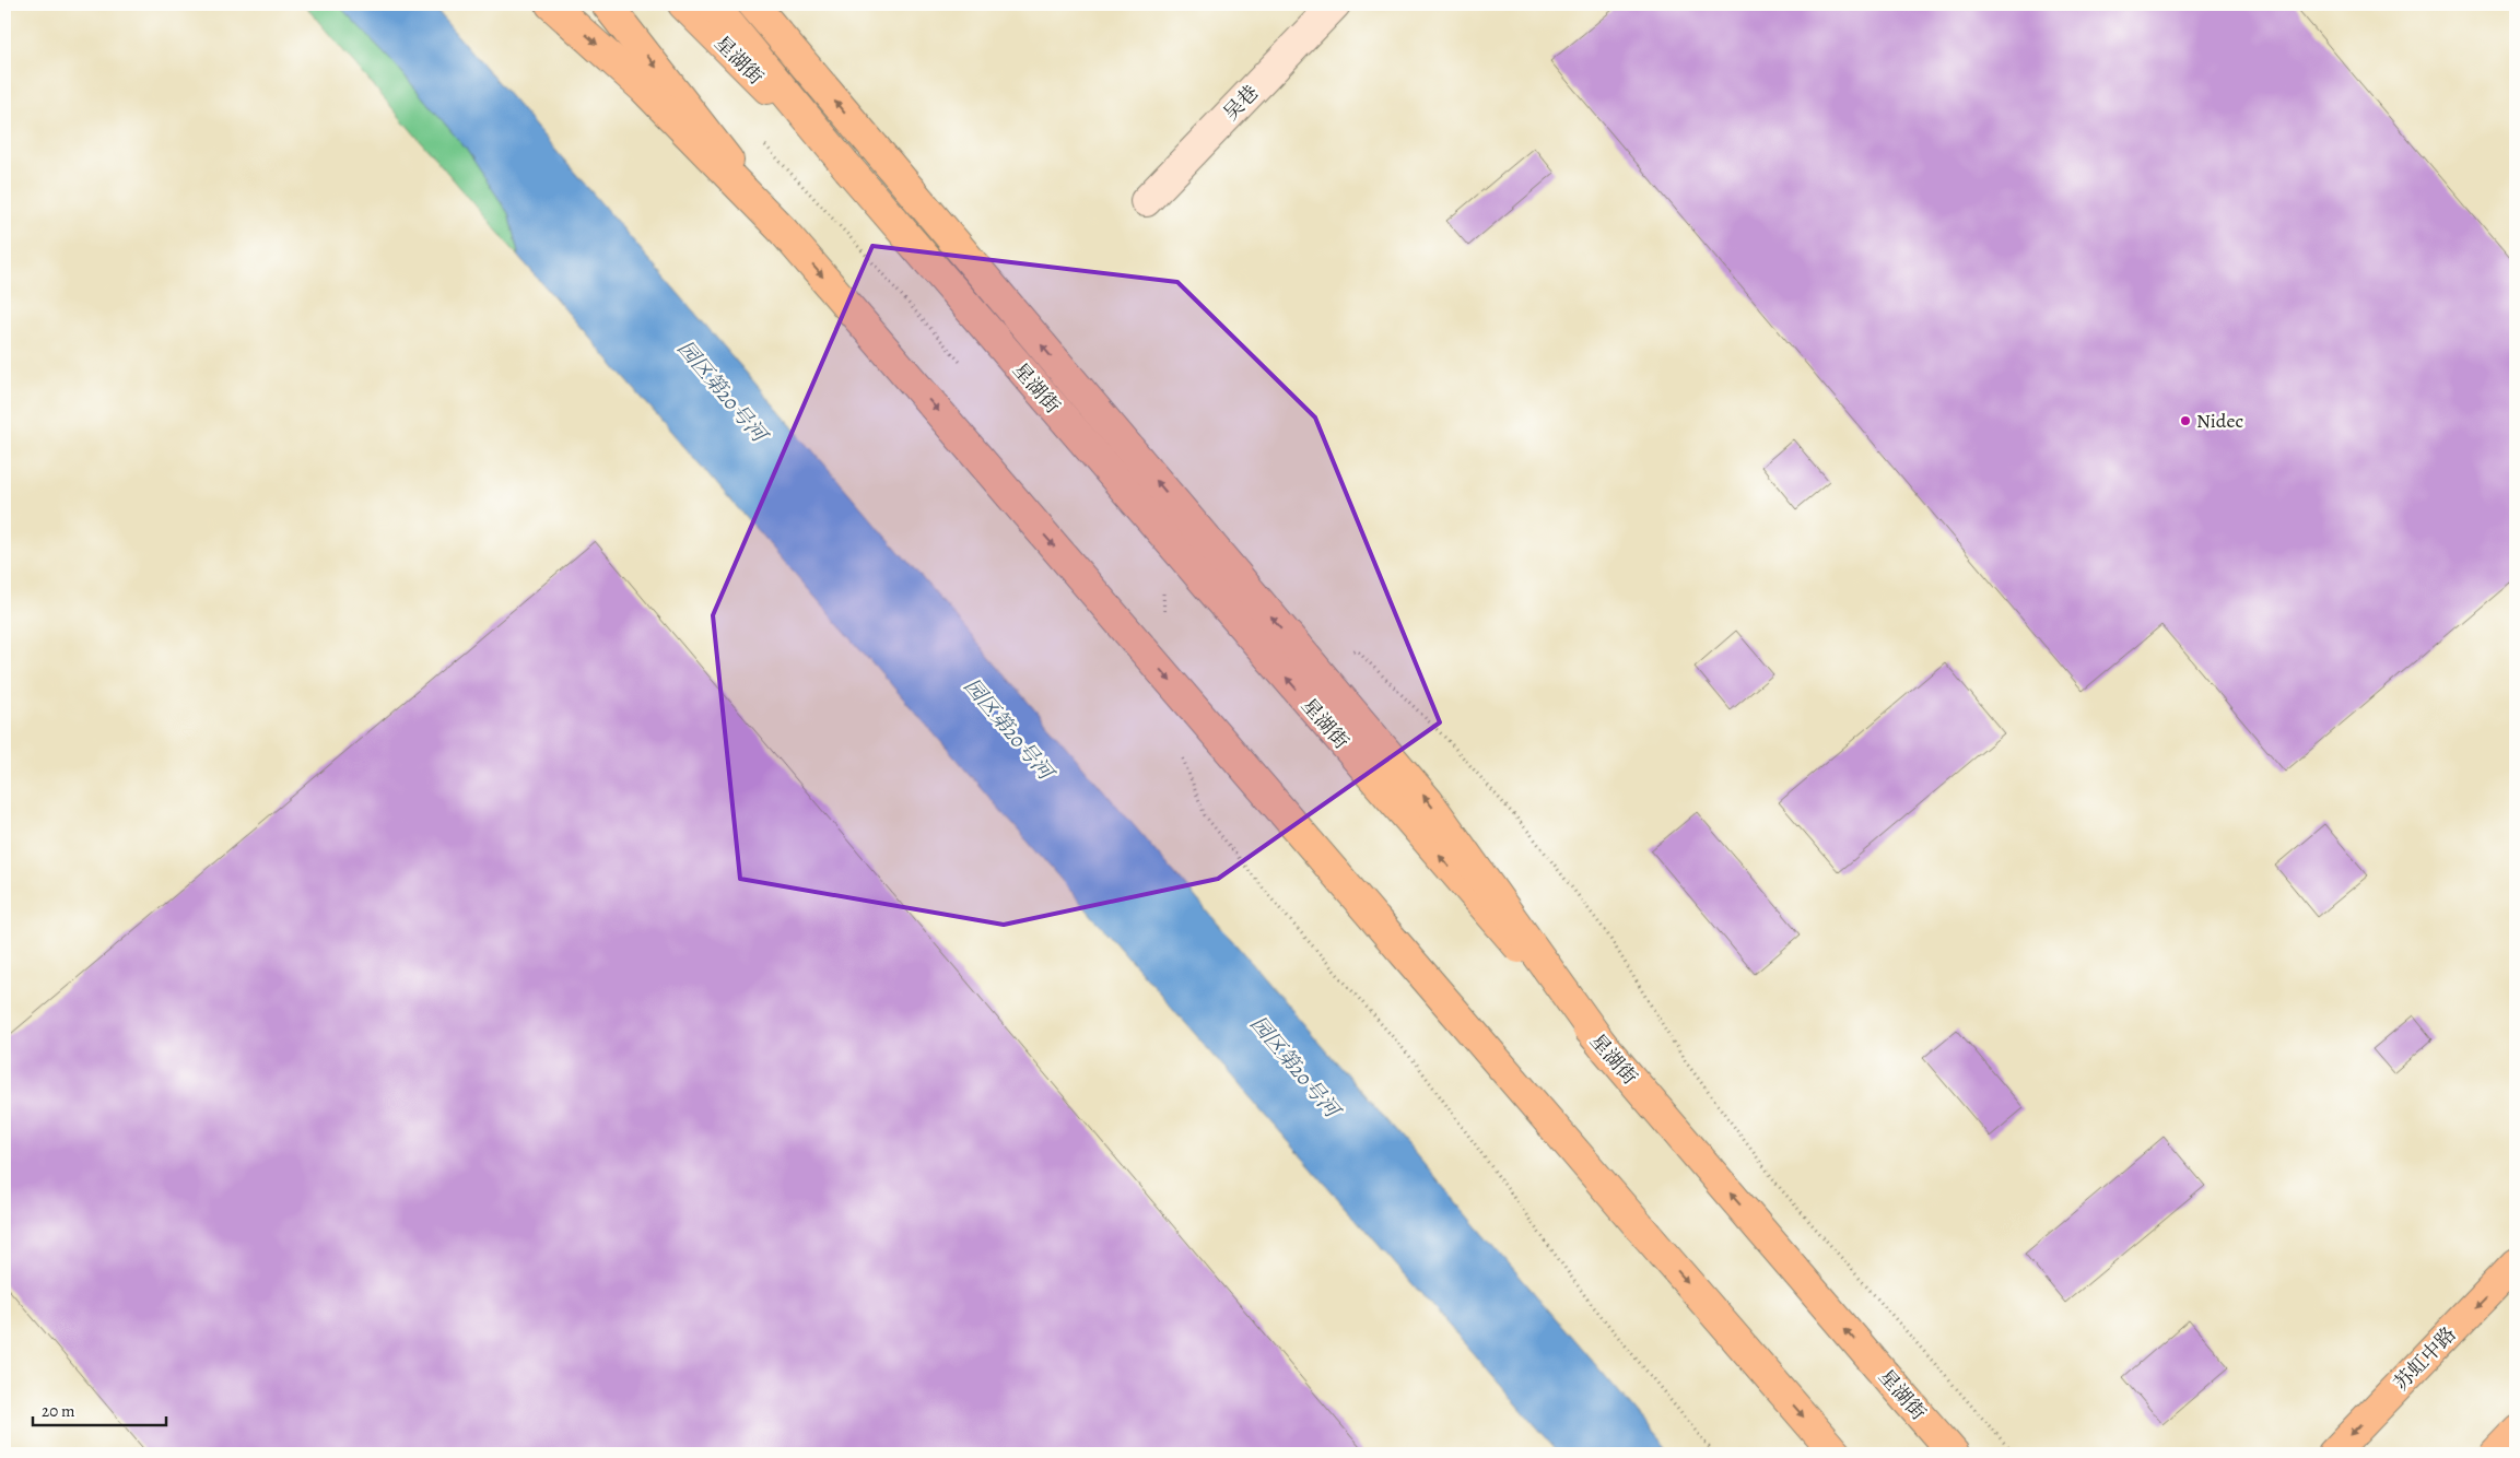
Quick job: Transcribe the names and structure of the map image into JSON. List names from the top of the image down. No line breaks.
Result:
{"streets":{"main road":["星湖街","苏虹中路"],"street":["吴巷"]},"one_way":["苏虹中路"],"water":["园区第20号河"],"places":["Nidec"],"scale_bar":"20 m"}
